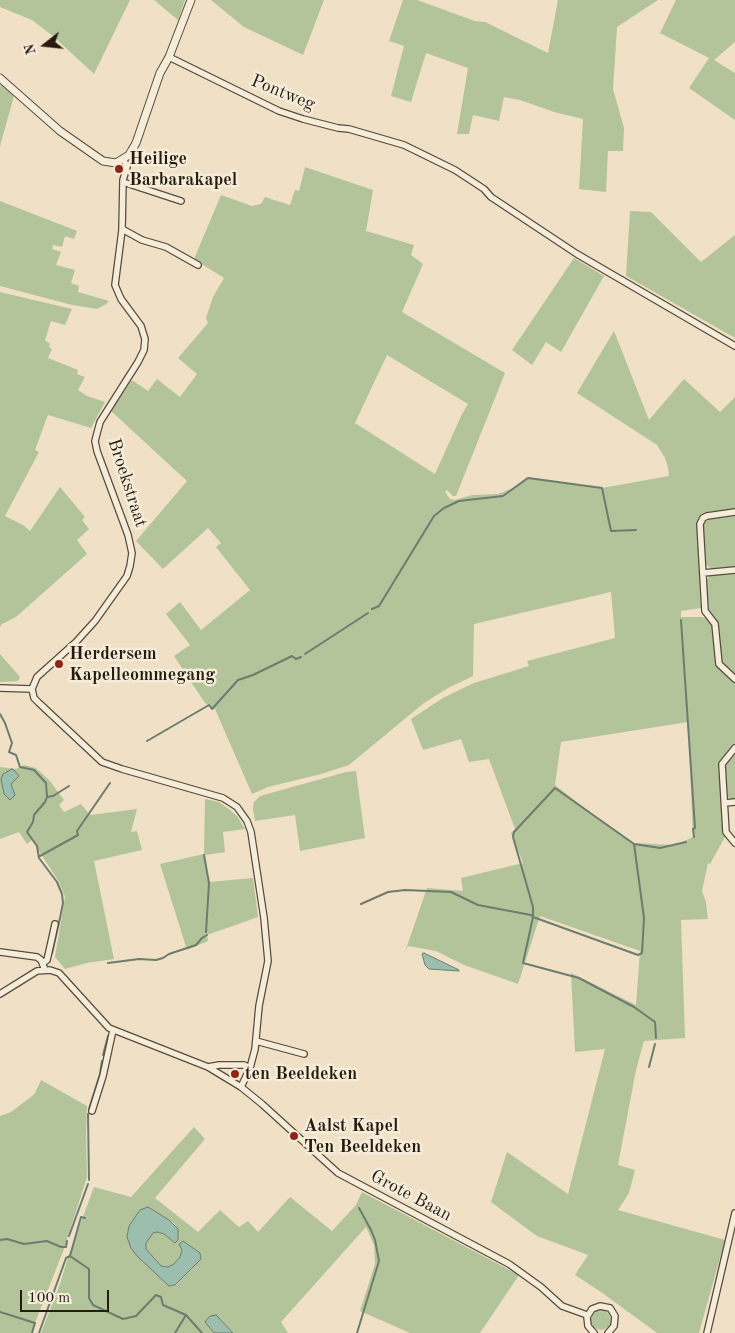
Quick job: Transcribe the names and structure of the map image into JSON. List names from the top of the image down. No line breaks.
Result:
{"streets":{"street":["Pontweg","Broekstraat","Grote Baan"]},"places":["Heilige Barbarakapel","Herdersem Kapelleommegang","ten Beeldeken","Aalst Kapel Ten Beeldeken"],"scale_bar":"100 m","north":"left"}
